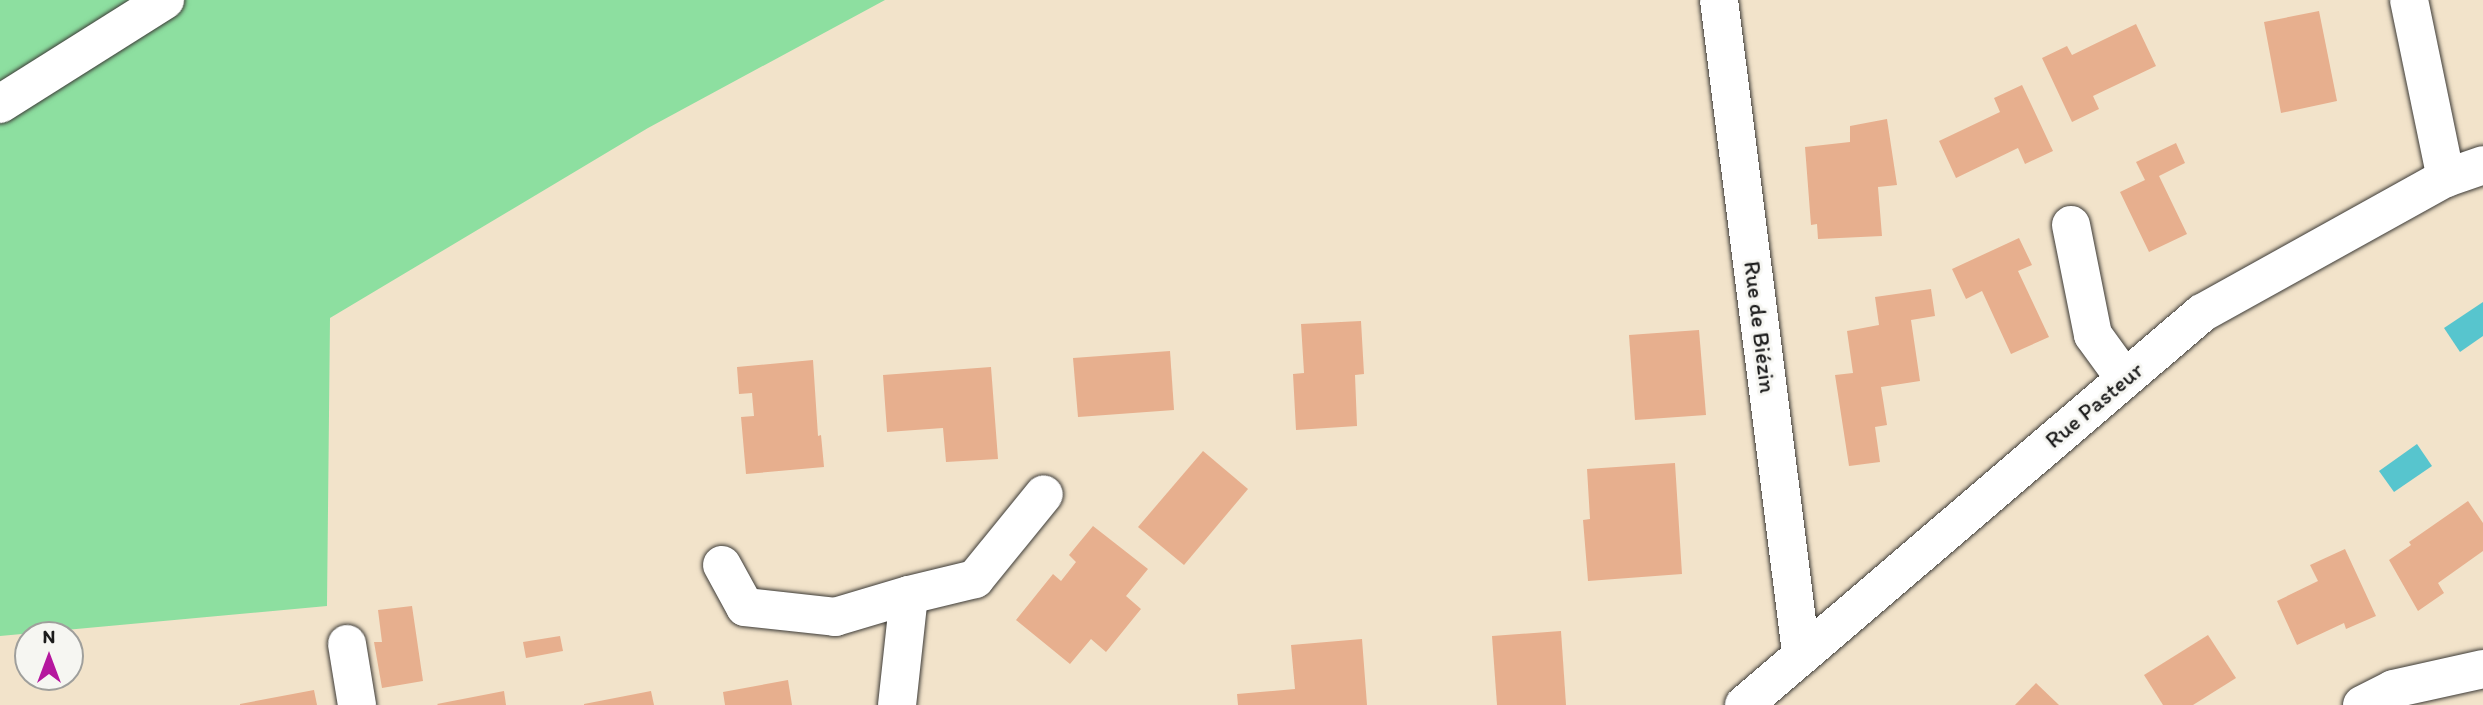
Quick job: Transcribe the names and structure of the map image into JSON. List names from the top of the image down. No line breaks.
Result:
{"streets":{"street":["Rue de Biézin","Rue Pasteur"]},"crossings":[["Rue de Biézin","Rue Pasteur"]],"north":"top"}
